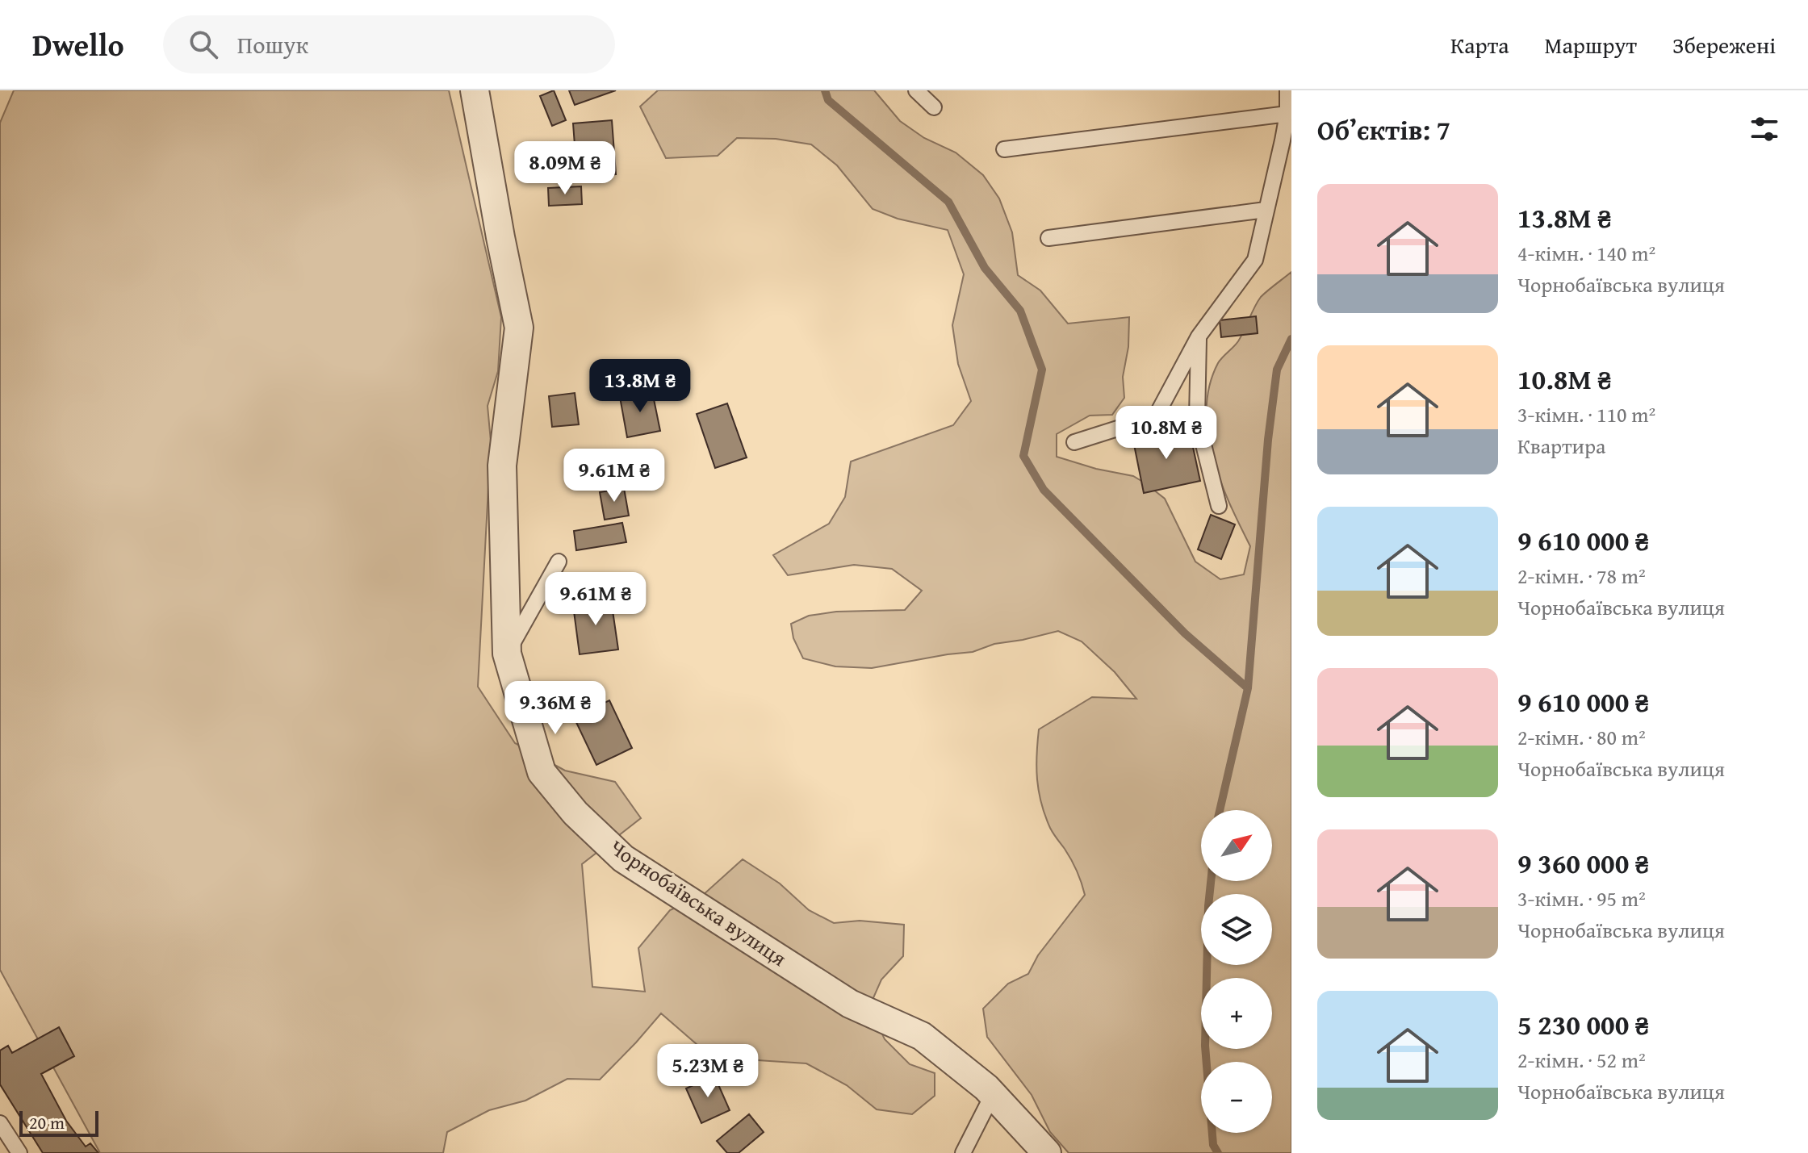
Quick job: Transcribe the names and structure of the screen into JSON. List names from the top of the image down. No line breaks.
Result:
{"streets":{"street":["Чорнобаївська вулиця"]},"scale_bar":"20 m","north":"top right","page":{"header":"Dwello","search":"Пошук","nav":["Карта","Маршрут","Збережені"],"heading":"Об’єктів: 7","price":["8.09M ₴","13.8M ₴","10.8M ₴","9.61M ₴","9.61M ₴","9.36M ₴","5.23M ₴"],"list":[{"name":"13.8M ₴","note":"4-кімн. · 140 m² · Чорнобаївська вулиця"},{"name":"10.8M ₴","note":"3-кімн. · 110 m² · Квартира"},{"name":"9 610 000 ₴","note":"2-кімн. · 78 m² · Чорнобаївська вулиця"},{"name":"9 610 000 ₴","note":"2-кімн. · 80 m² · Чорнобаївська вулиця"},{"name":"9 360 000 ₴","note":"3-кімн. · 95 m² · Чорнобаївська вулиця"},{"name":"5 230 000 ₴","note":"2-кімн. · 52 m² · Чорнобаївська вулиця"}],"map_buttons":["+","−"],"scale":"20 m"}}
